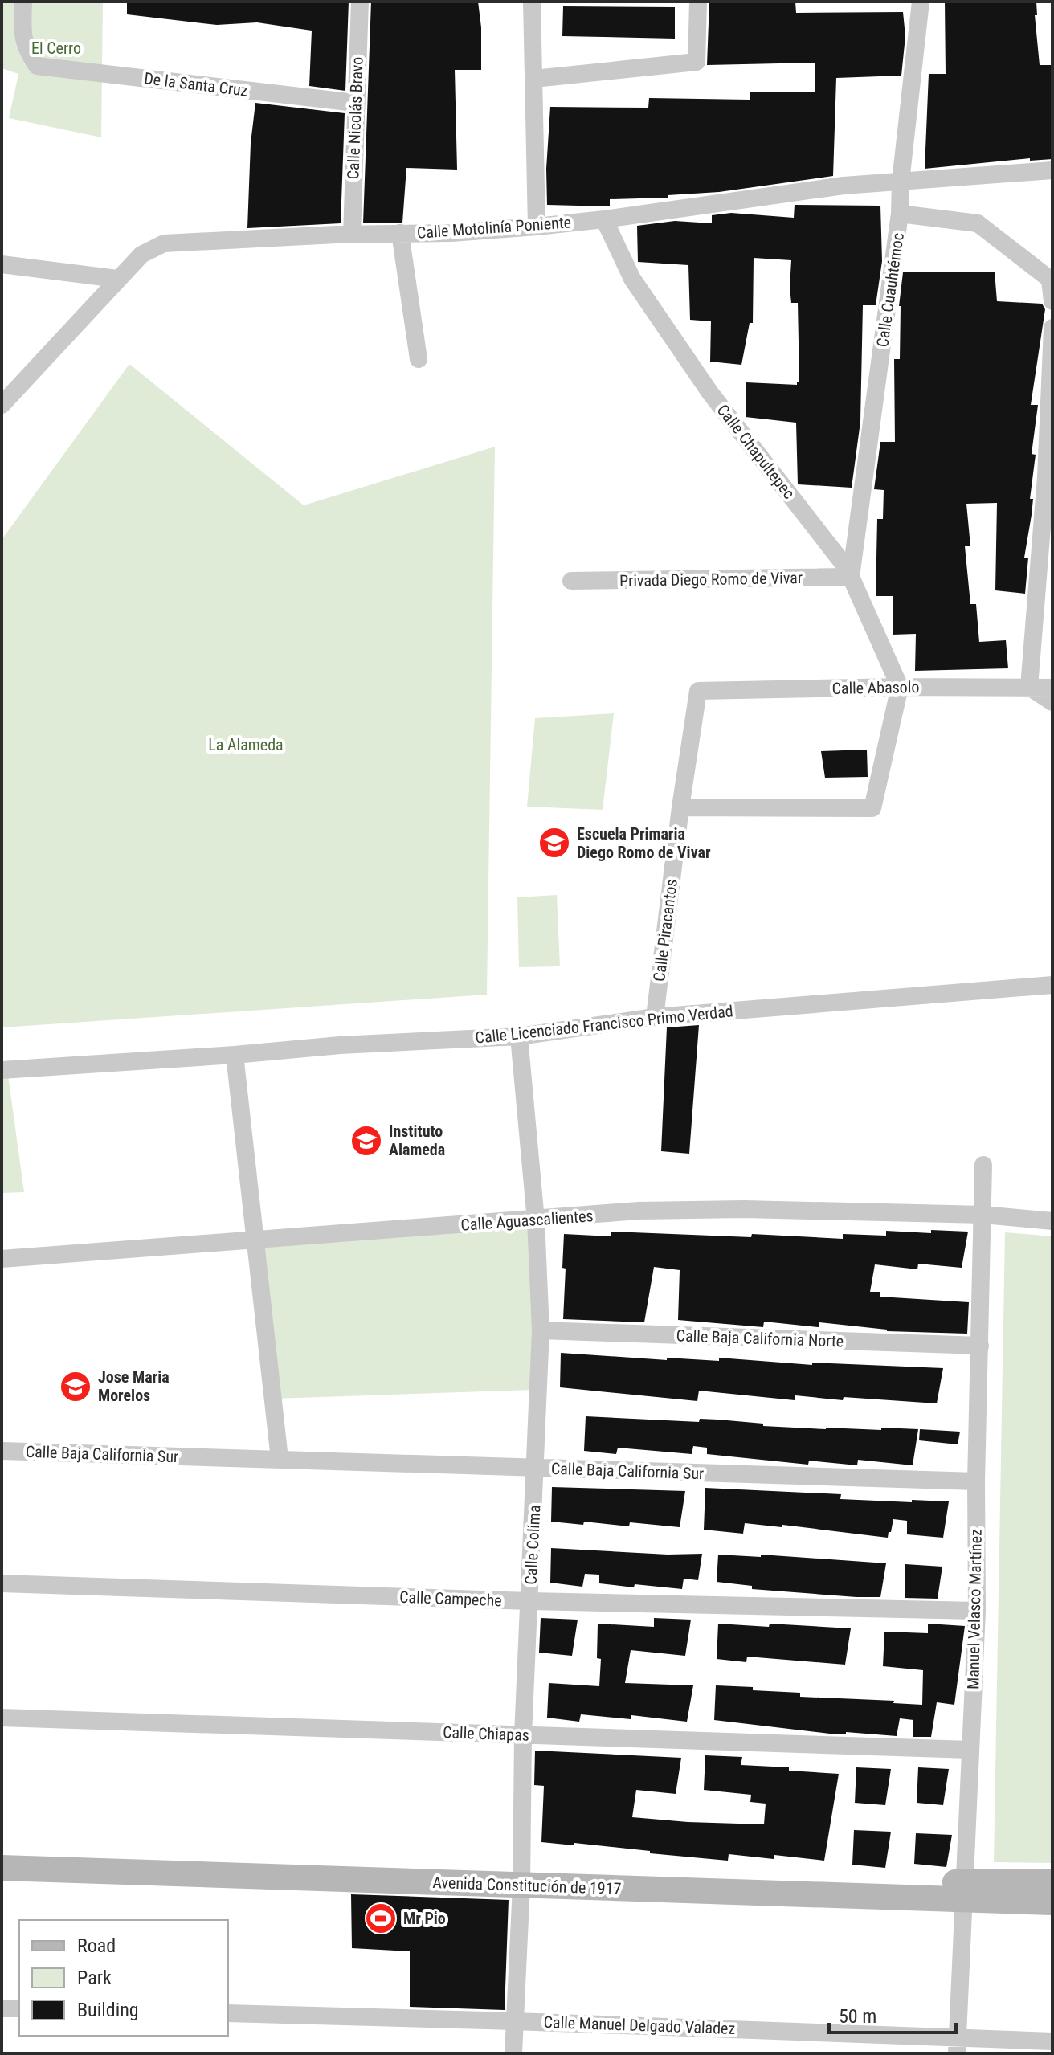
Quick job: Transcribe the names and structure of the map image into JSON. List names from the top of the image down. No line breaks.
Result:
{"streets":{"street":["De la Santa Cruz","Calle Nicolás Bravo","Calle Motolinía Poniente","Calle Cuauhtémoc","Calle Chapultepec","Privada Diego Romo de Vivar","Calle Abasolo","Calle Piracantos","Calle Licenciado Francisco Primo Verdad","Calle Aguascalientes","Calle Baja California Norte","Calle Baja California Sur","Calle Colima","Calle Campeche","Manuel Velasco Martínez","Calle Chiapas","Avenida Constitución de 1917","Calle Manuel Delgado Valadez"]},"crossings":[["De la Santa Cruz","Calle Nicolás Bravo"],["Calle Nicolás Bravo","Calle Motolinía Poniente"],["Calle Motolinía Poniente","Calle Cuauhtémoc"],["Calle Motolinía Poniente","Calle Chapultepec"],["Calle Cuauhtémoc","Calle Chapultepec"],["Calle Cuauhtémoc","Privada Diego Romo de Vivar"],["Calle Chapultepec","Privada Diego Romo de Vivar"],["Calle Chapultepec","Calle Abasolo"],["Calle Abasolo","Calle Piracantos"],["Calle Piracantos","Calle Licenciado Francisco Primo Verdad"],["Calle Licenciado Francisco Primo Verdad","Calle Colima"],["Calle Aguascalientes","Calle Colima"],["Calle Aguascalientes","Manuel Velasco Martínez"],["Calle Baja California Norte","Calle Colima"],["Calle Baja California Norte","Manuel Velasco Martínez"],["Calle Baja California Sur","Calle Colima"],["Calle Baja California Sur","Manuel Velasco Martínez"],["Calle Colima","Calle Campeche"],["Calle Colima","Calle Chiapas"],["Calle Colima","Avenida Constitución de 1917"],["Calle Colima","Calle Manuel Delgado Valadez"],["Calle Campeche","Manuel Velasco Martínez"],["Manuel Velasco Martínez","Calle Chiapas"],["Manuel Velasco Martínez","Avenida Constitución de 1917"],["Manuel Velasco Martínez","Calle Manuel Delgado Valadez"]],"parks":["El Cerro","La Alameda"],"places":{"school or university":["Escuela Primaria Diego Romo de Vivar","Instituto Alameda","Jose Maria Morelos"],"sports":["Mr Pio"]},"legend":["Road","Park","Building"],"scale_bar":"50 m"}
